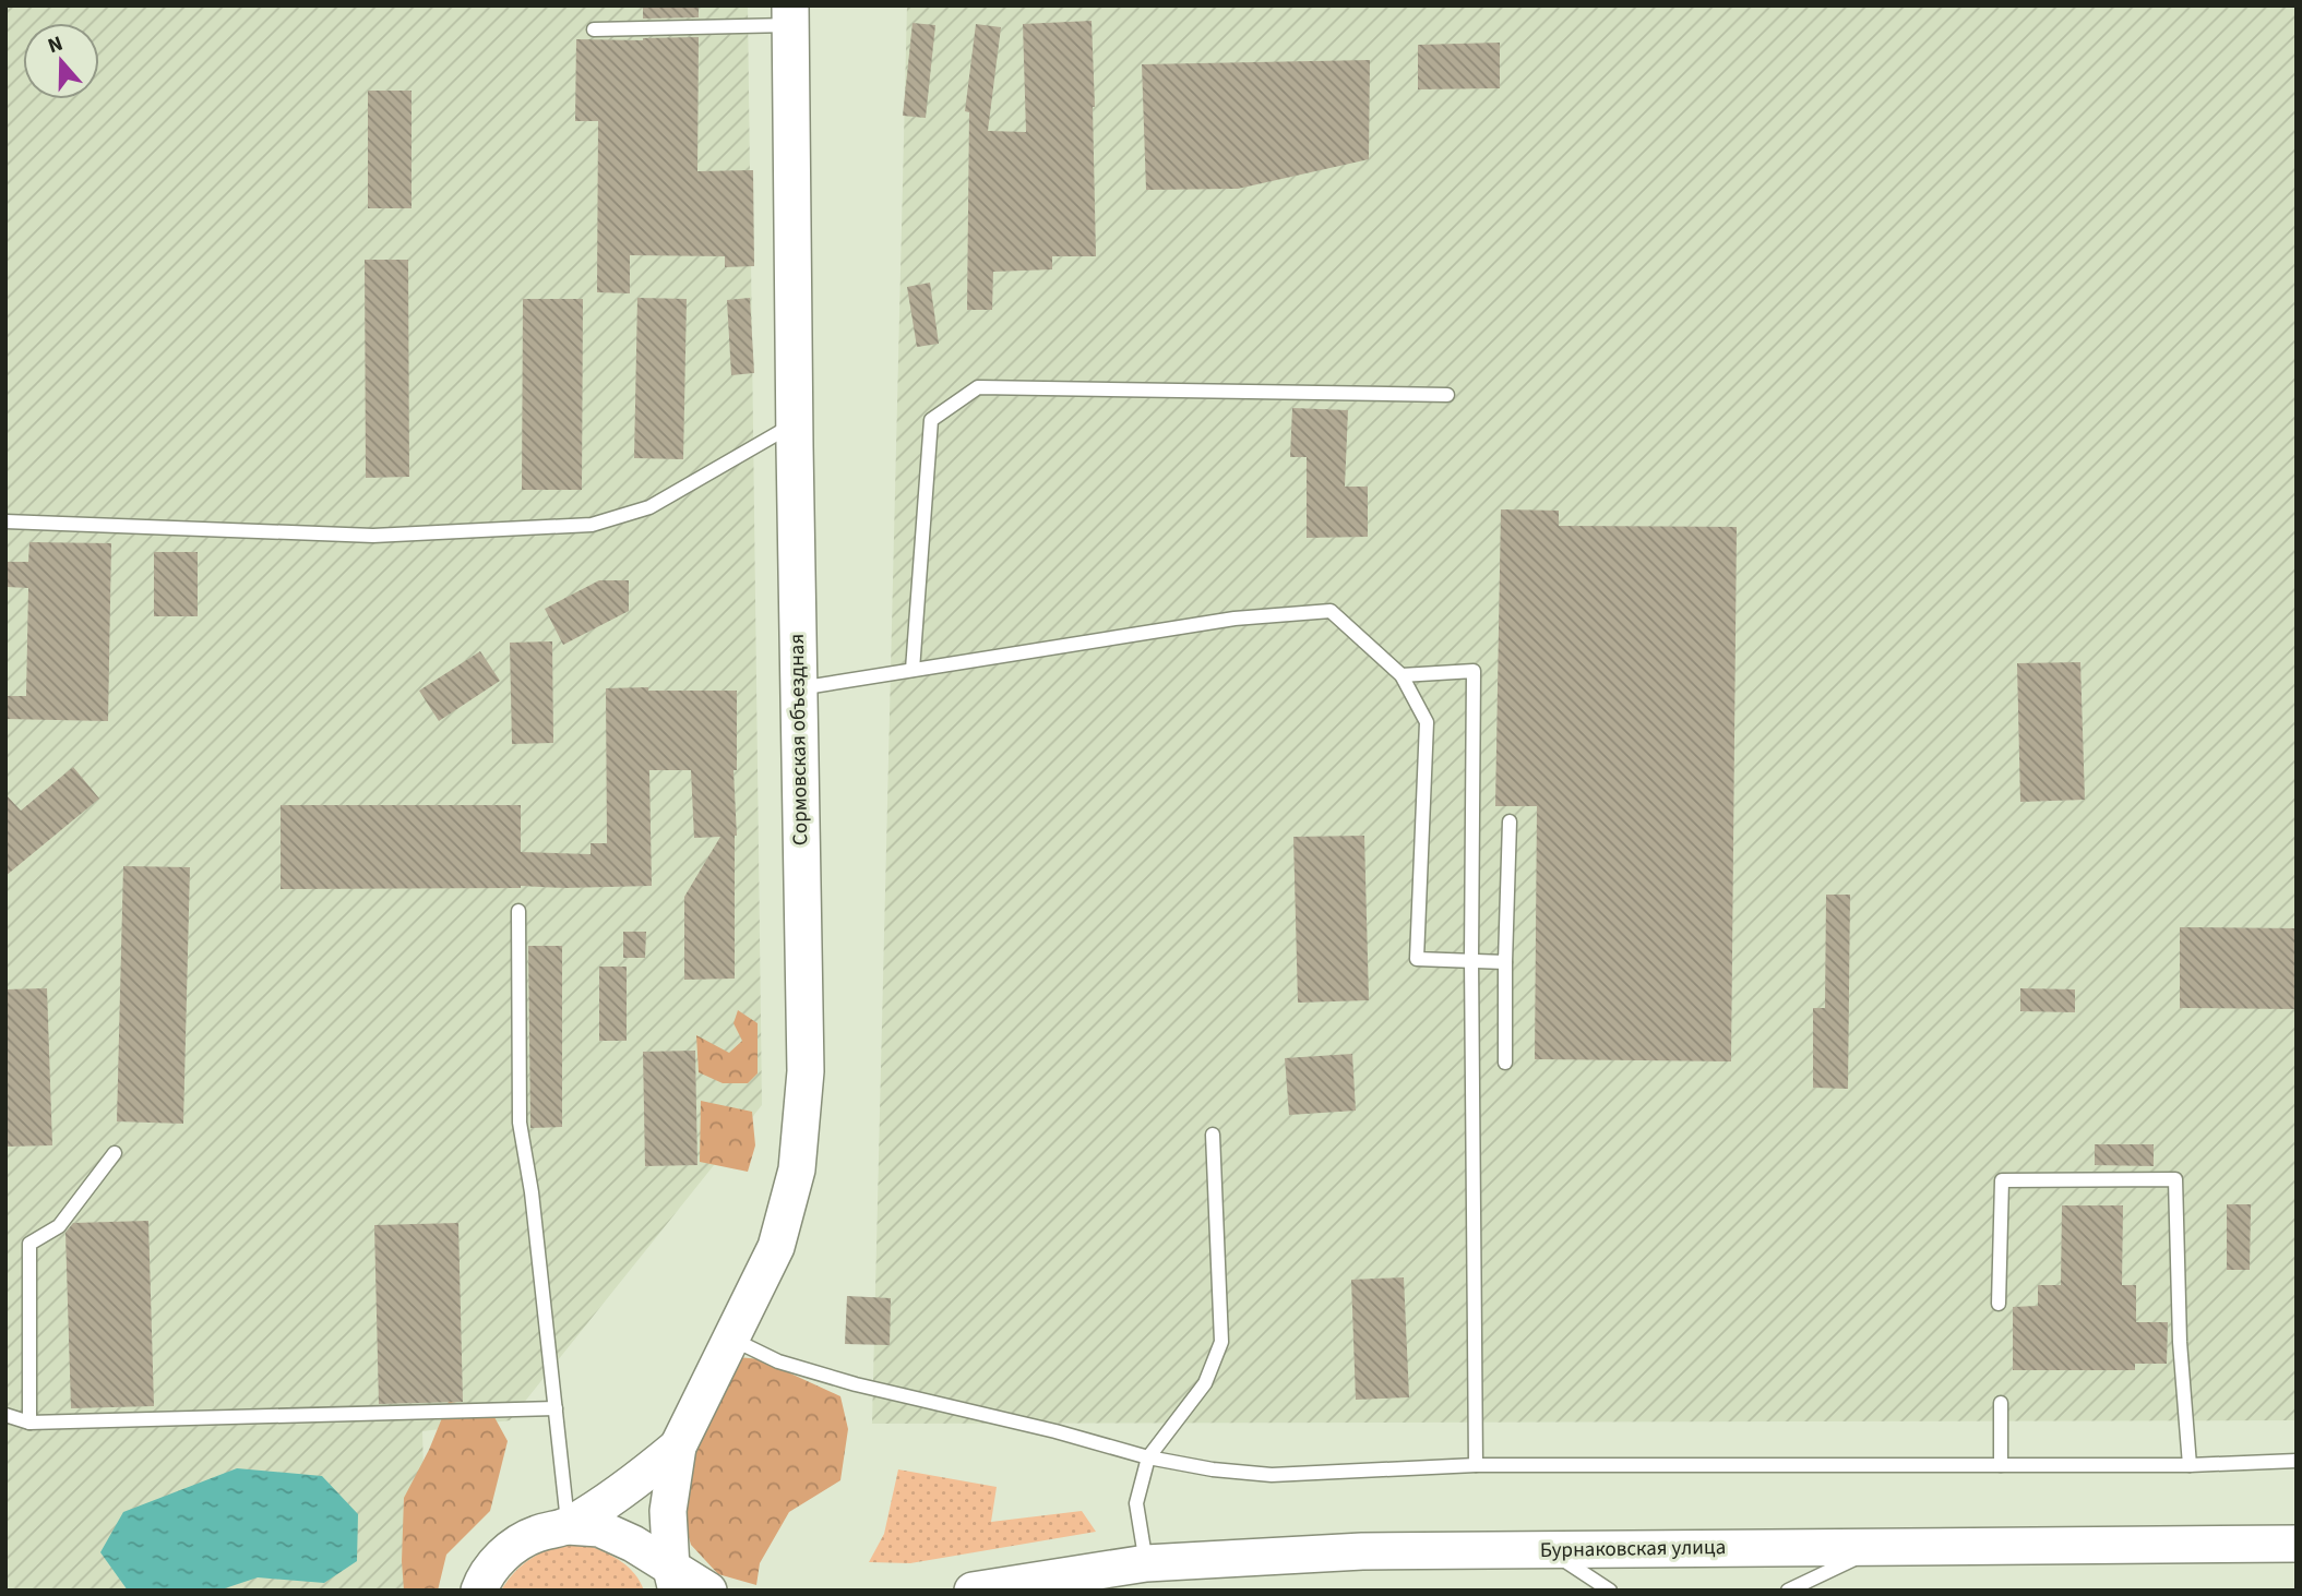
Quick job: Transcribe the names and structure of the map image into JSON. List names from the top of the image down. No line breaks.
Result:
{"streets":{"street":["Сормовская объездная","Бурнаковская улица"]},"north":"top"}
